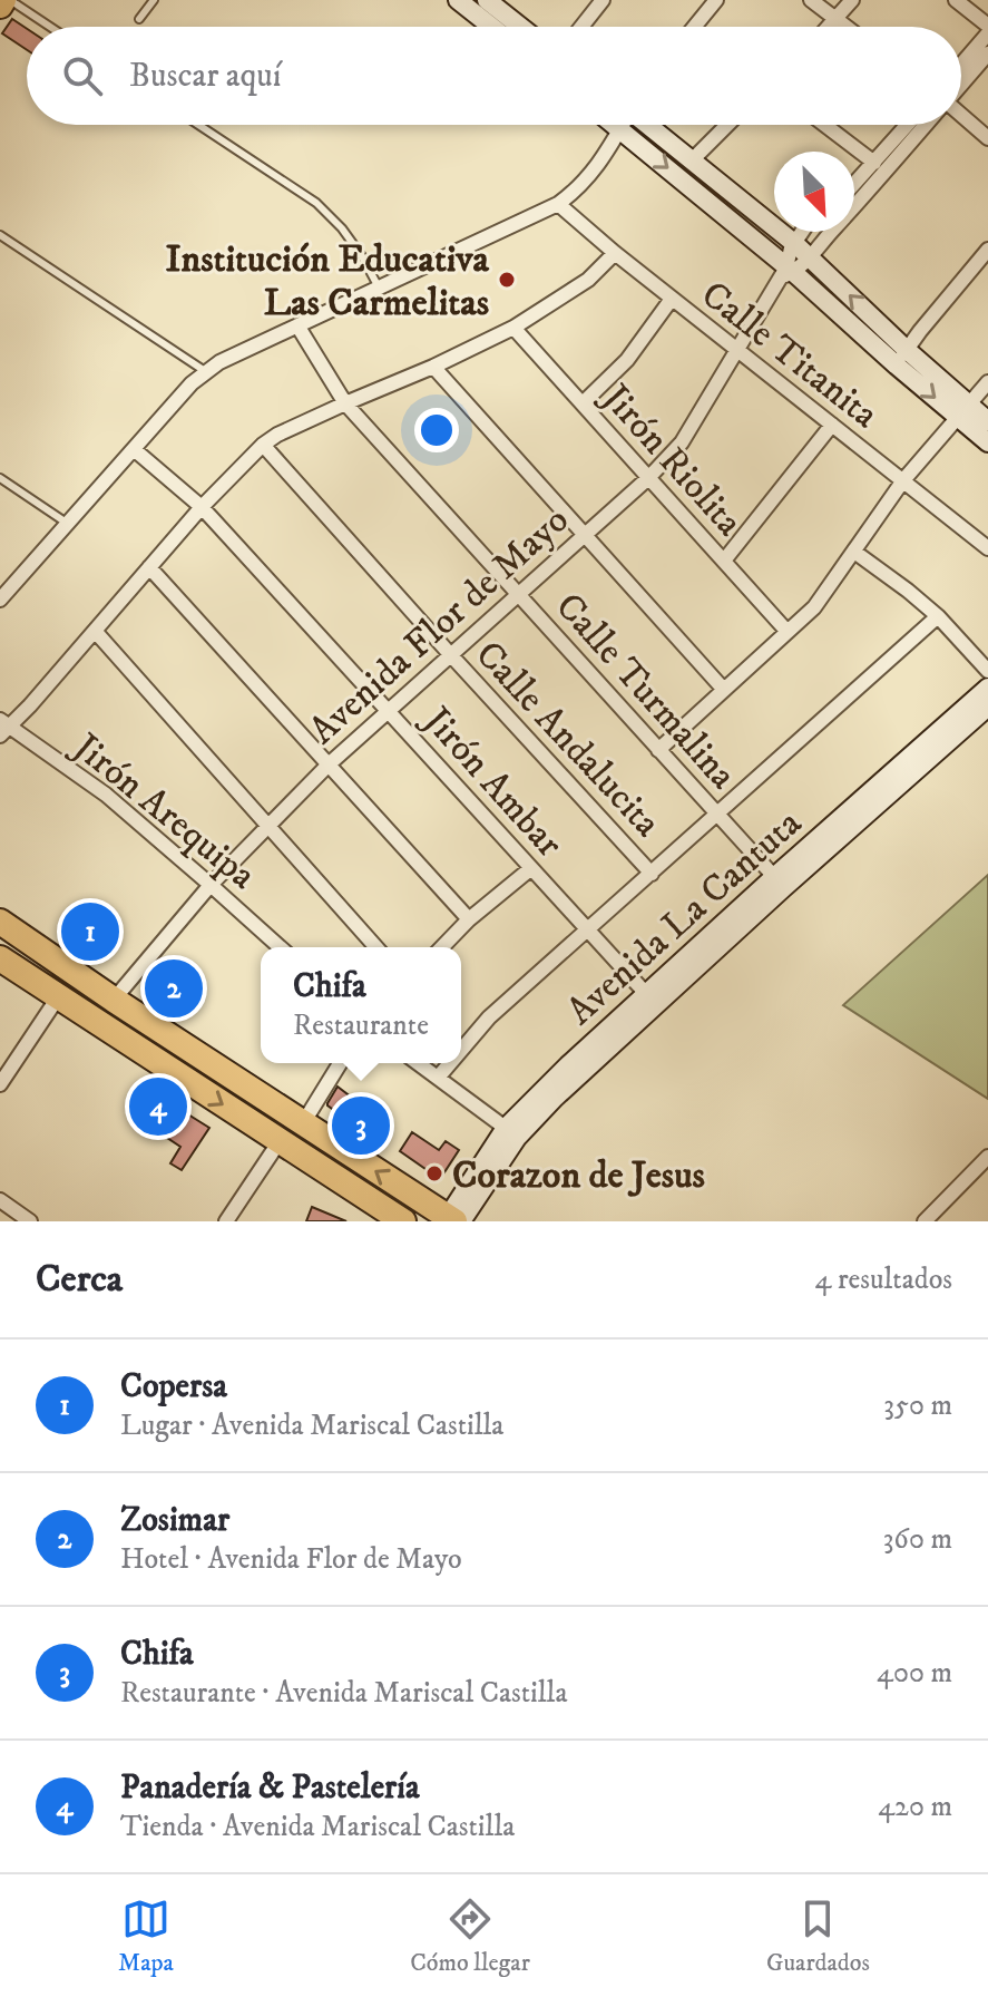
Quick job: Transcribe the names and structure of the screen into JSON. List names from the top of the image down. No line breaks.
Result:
{"streets":{"main road":["Avenida La Cantuta"],"street":["Calle Titanita","Jirón Riolita","Avenida Flor de Mayo","Calle Turmalina","Calle Andalucita","Jirón Ambar","Jirón Arequipa"]},"crossings":[["Calle Titanita","Avenida Flor de Mayo"],["Jirón Riolita","Avenida Flor de Mayo"],["Avenida Flor de Mayo","Calle Turmalina"],["Avenida Flor de Mayo","Calle Andalucita"],["Avenida Flor de Mayo","Jirón Ambar"],["Avenida Flor de Mayo","Jirón Arequipa"],["Calle Turmalina","Avenida La Cantuta"],["Jirón Ambar","Avenida La Cantuta"]],"places":["Institución Educativa Las Carmelitas","Corazon de Jesus"],"north":"bottom right","page":{"search":"Buscar aquí","pins":["1","2","4","3"],"popup":["Chifa","Restaurante"],"heading":["Cerca","4 resultados"],"list":[{"mark":"1","name":"Copersa","note":"Lugar · Avenida Mariscal Castilla","value":"350 m"},{"mark":"2","name":"Zosimar","note":"Hotel · Avenida Flor de Mayo","value":"360 m"},{"mark":"3","name":"Chifa","note":"Restaurante · Avenida Mariscal Castilla","value":"400 m"},{"mark":"4","name":"Panadería & Pastelería","note":"Tienda · Avenida Mariscal Castilla","value":"420 m"}],"nav":["Mapa","Cómo llegar","Guardados"]}}
